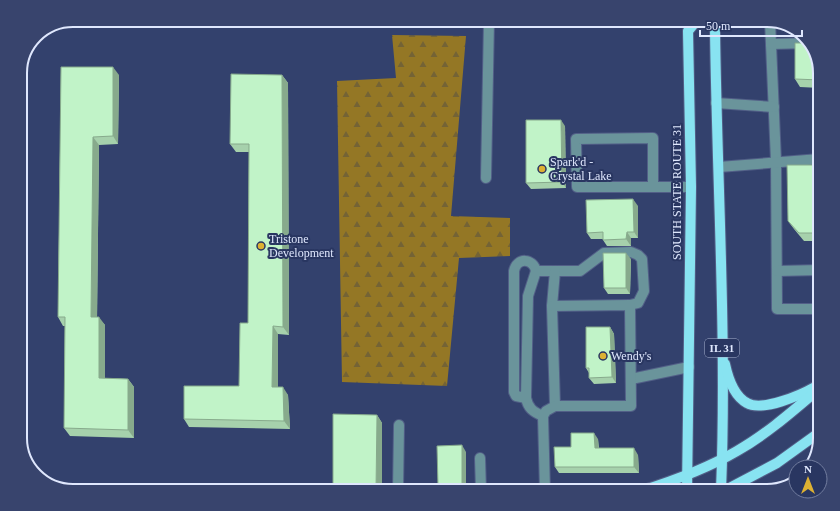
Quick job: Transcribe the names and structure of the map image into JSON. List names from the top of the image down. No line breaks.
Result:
{"streets":{"main road":["SOUTH STATE ROUTE 31","IL 31"]},"crossings":[["SOUTH STATE ROUTE 31","IL 31"]],"places":["Spark'd - Crystal Lake","Tristone Development","Wendy's"],"scale_bar":"50 m","north":"top"}
